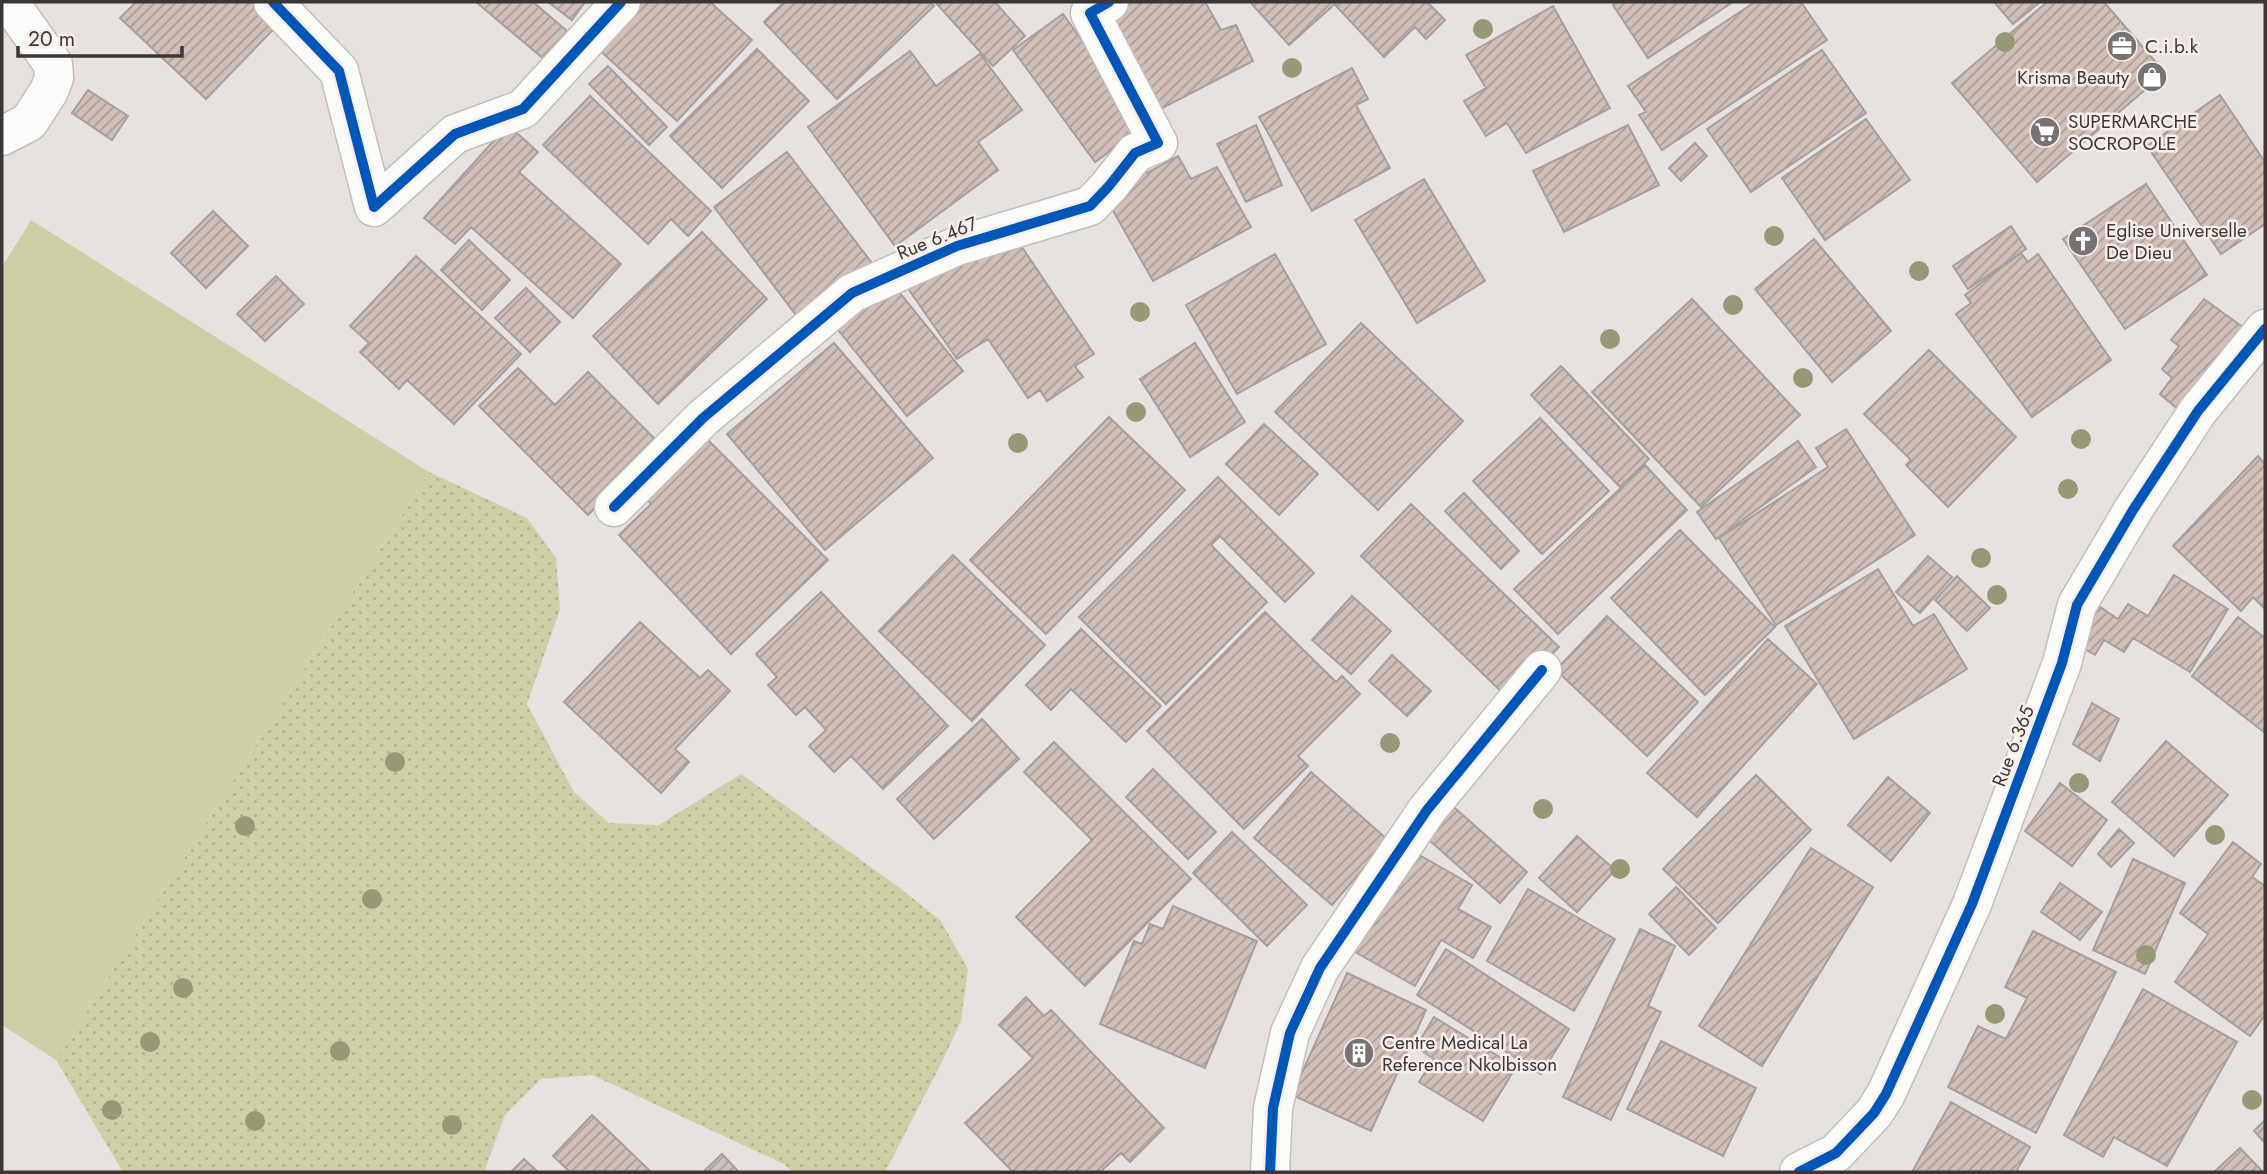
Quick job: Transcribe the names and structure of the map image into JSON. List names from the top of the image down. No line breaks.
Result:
{"streets":{"street":["Rue 6.467","Rue 6.365"]},"places":{"office":["C.i.b.k"],"shop":["Krisma Beauty"],"supermarket":["SUPERMARCHE SOCROPOLE"],"church":["Eglise Universelle De Dieu"],"building":["Centre Medical La Reference Nkolbisson"]},"scale_bar":"20 m"}
